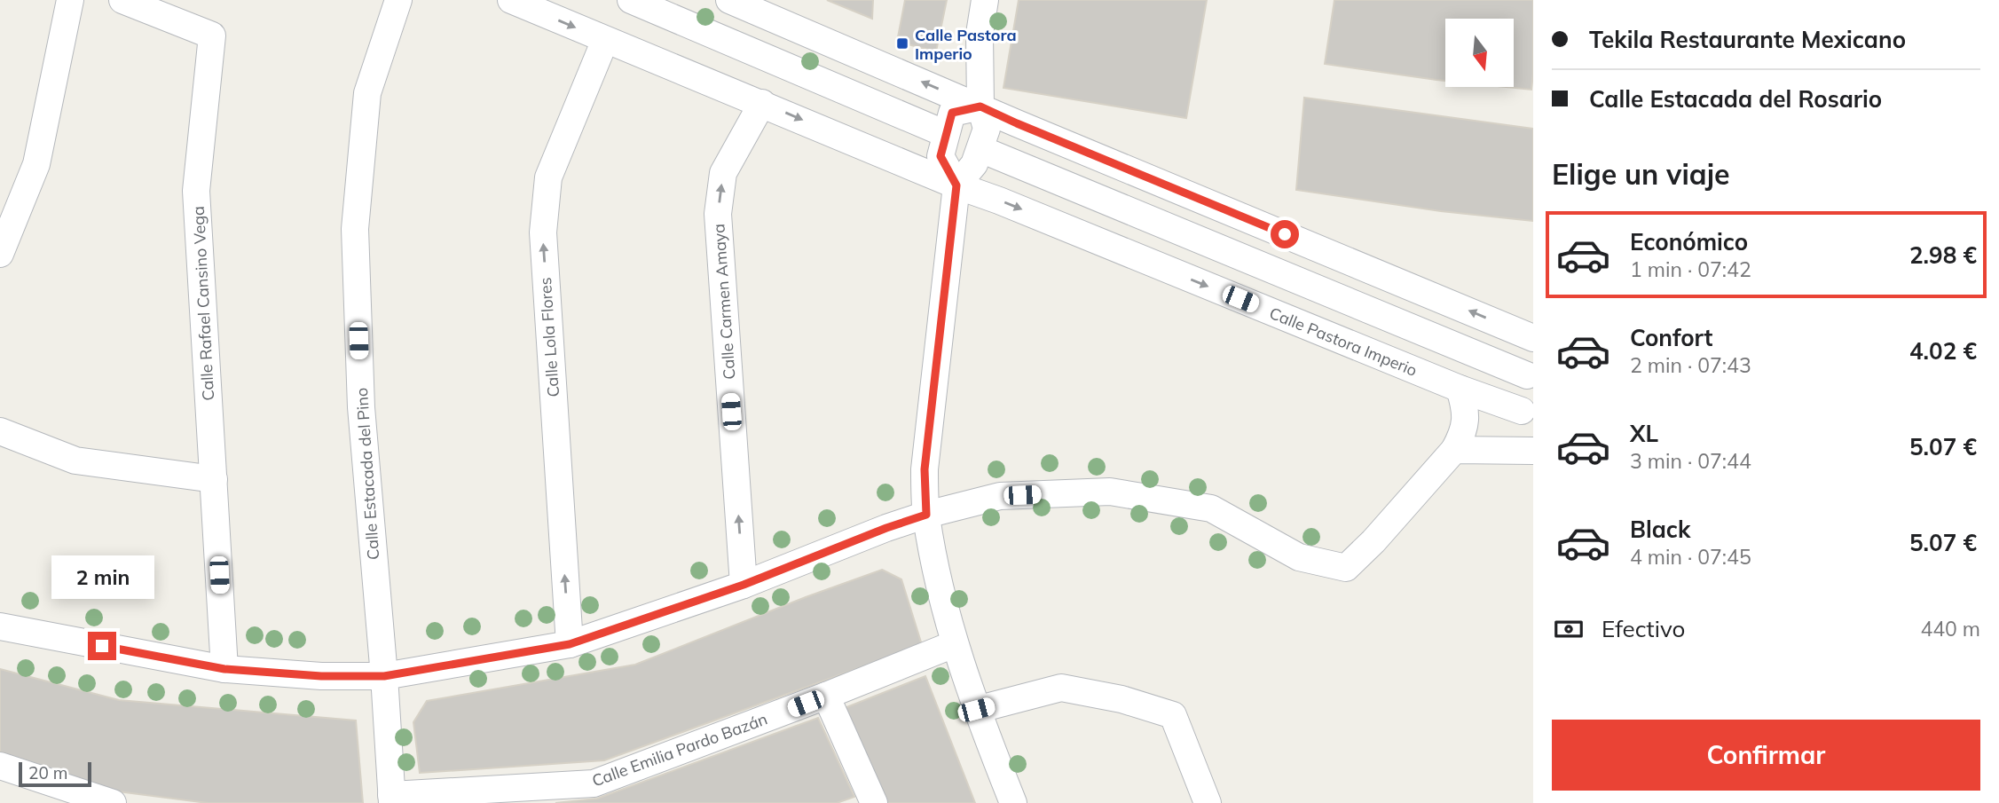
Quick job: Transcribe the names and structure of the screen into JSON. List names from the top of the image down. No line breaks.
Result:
{"streets":{"street":["Calle Carmen Amaya","Calle Rafael Cansino Vega","Calle Lola Flores","Calle Pastora Imperio","Calle Estacada del Pino","Calle Emilia Pardo Bazán"]},"crossings":[["Calle Carmen Amaya","Calle Pastora Imperio"],["Calle Lola Flores","Calle Pastora Imperio"],["Calle Estacada del Pino","Calle Emilia Pardo Bazán"]],"one_way":["Calle Lola Flores"],"places":{"transit":["Calle Pastora Imperio"]},"scale_bar":"20 m","north":"bottom","page":{"banner":["Tekila Restaurante Mexicano","Calle Estacada del Rosario"],"heading":"Elige un viaje","list":[{"name":"Económico","note":"1 min · 07:42","value":"2.98 €"},{"name":"Confort","note":"2 min · 07:43","value":"4.02 €"},{"name":"XL","note":"3 min · 07:44","value":"5.07 €"},{"name":"Black","note":"4 min · 07:45","value":"5.07 €"}],"bubble":"2 min","pay":["Efectivo","440 m"],"buttons":"Confirmar","scale":"20 m"}}
